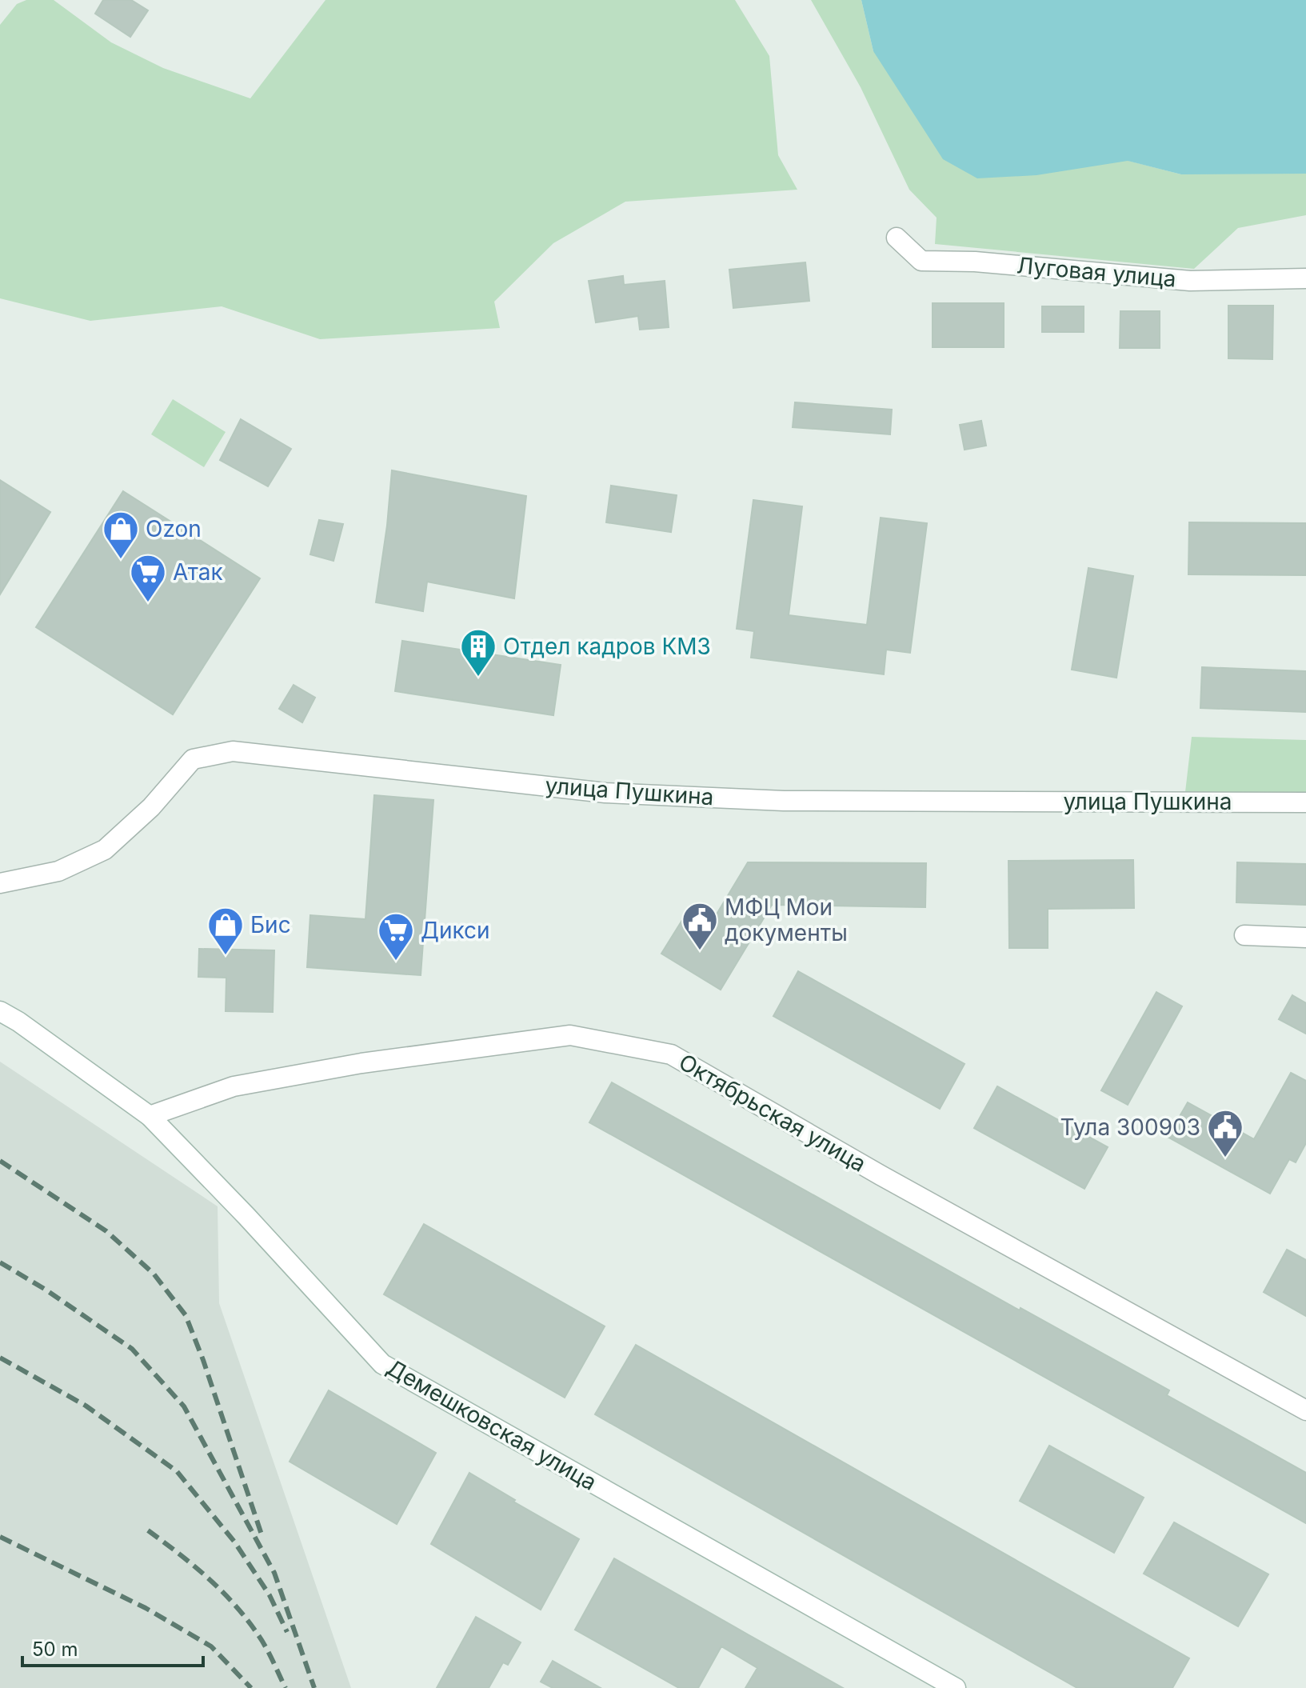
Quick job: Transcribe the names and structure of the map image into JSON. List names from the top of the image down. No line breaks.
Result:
{"streets":{"street":["Луговая улица","улица Пушкина","Октябрьская улица","Демешковская улица"]},"crossings":[["Октябрьская улица","Демешковская улица"]],"places":{"shop":["Ozon","Бис"],"supermarket":["Атак","Дикси"],"building":["Отдел кадров КМЗ"],"public building":["МФЦ Мои документы","Тула 300903"]},"scale_bar":"50 m"}
